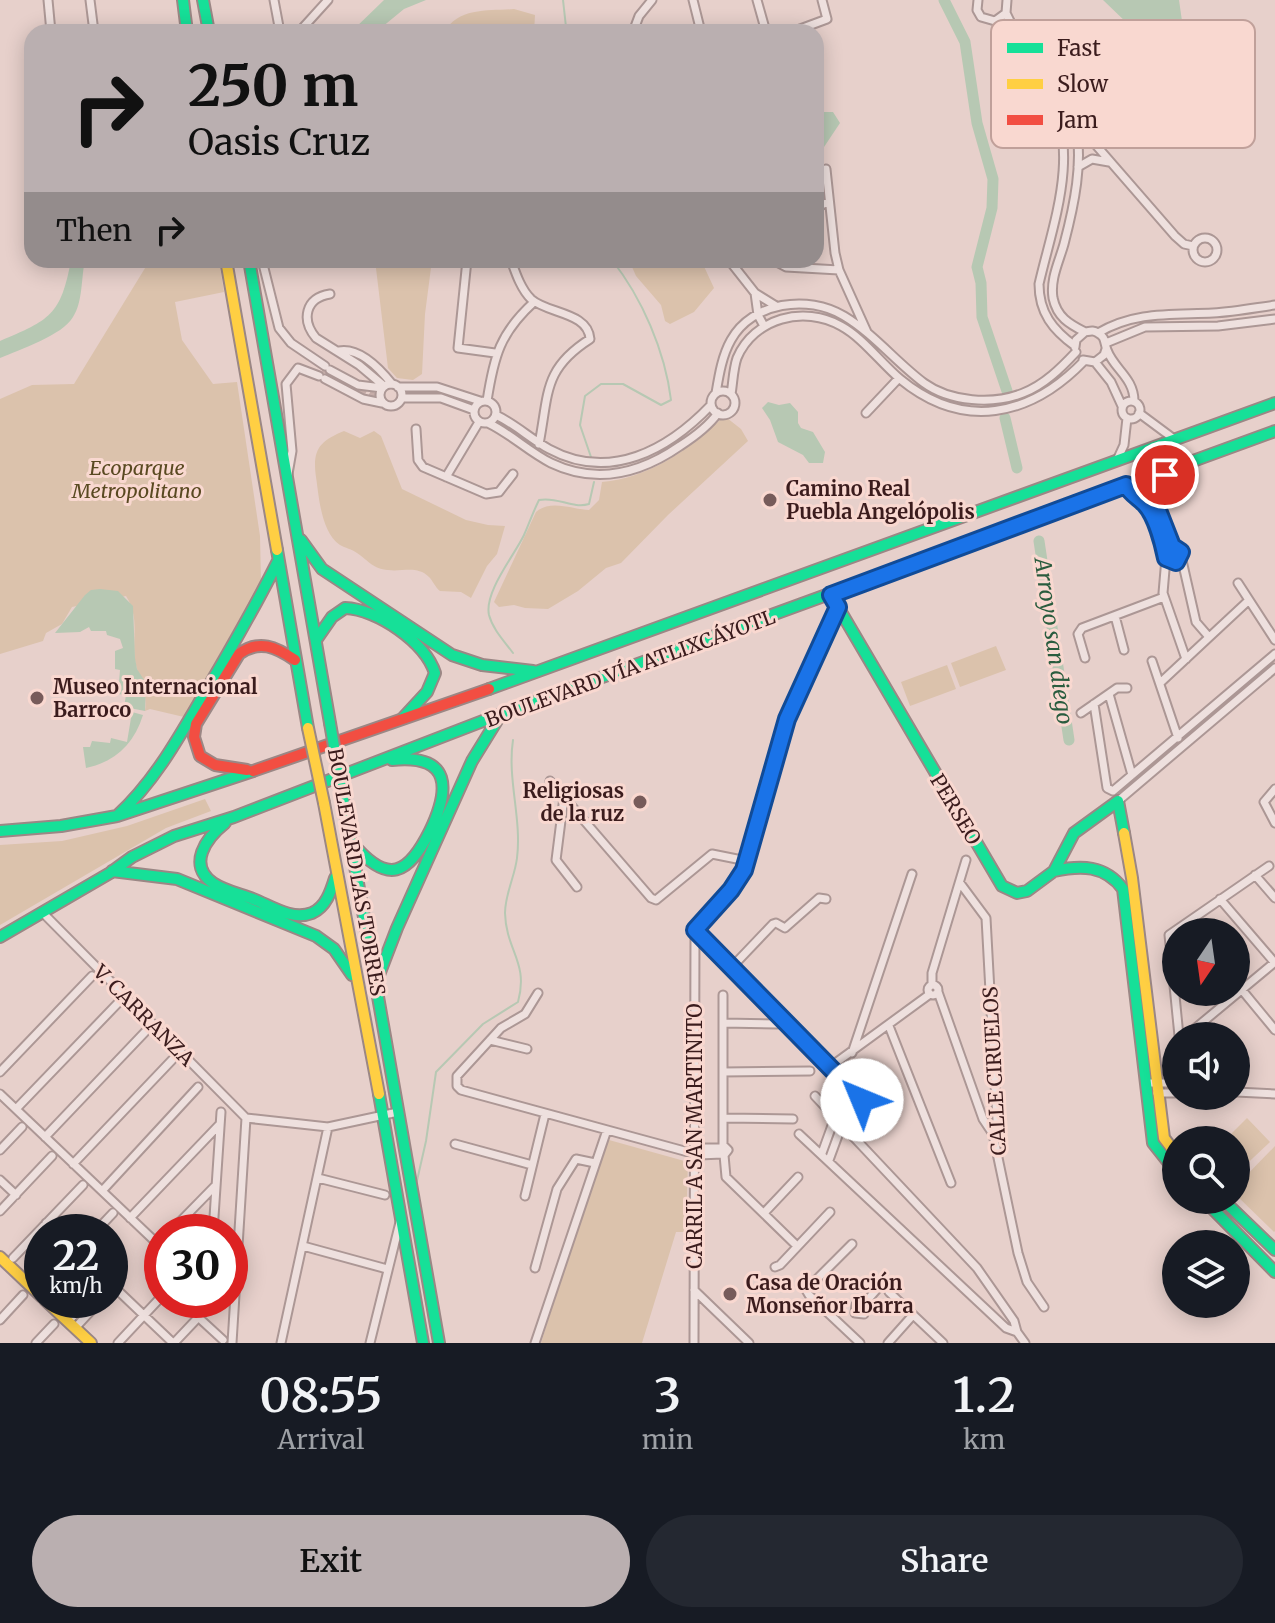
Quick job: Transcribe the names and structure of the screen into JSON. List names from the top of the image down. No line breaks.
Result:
{"streets":{"main road":["BOULEVARD VÍA ATLIXCÁYOTL","PERSEO","BOULEVARD LAS TORRES"],"street":["V. CARRANZA","CALLE CIRUELOS","CARRIL A SAN MARTINITO"]},"crossings":[["BOULEVARD VÍA ATLIXCÁYOTL","PERSEO"],["BOULEVARD VÍA ATLIXCÁYOTL","V. CARRANZA"]],"water":["Arroyo san diego"],"parks":["Ecoparque Metropolitano"],"places":["Camino Real Puebla Angelópolis","Museo Internacional Barroco","Religiosas de la ruz","Casa de Oración Monseñor Ibarra"],"legend":["Fast","Slow","Jam"],"north":"bottom","page":{"turn":["250 m","Oasis Cruz"],"then":"Then","speed":"22 km/h","limit":"30","eta":["08:55","Arrival","3","min","1.2","km"],"buttons":["Exit","Share"]}}
